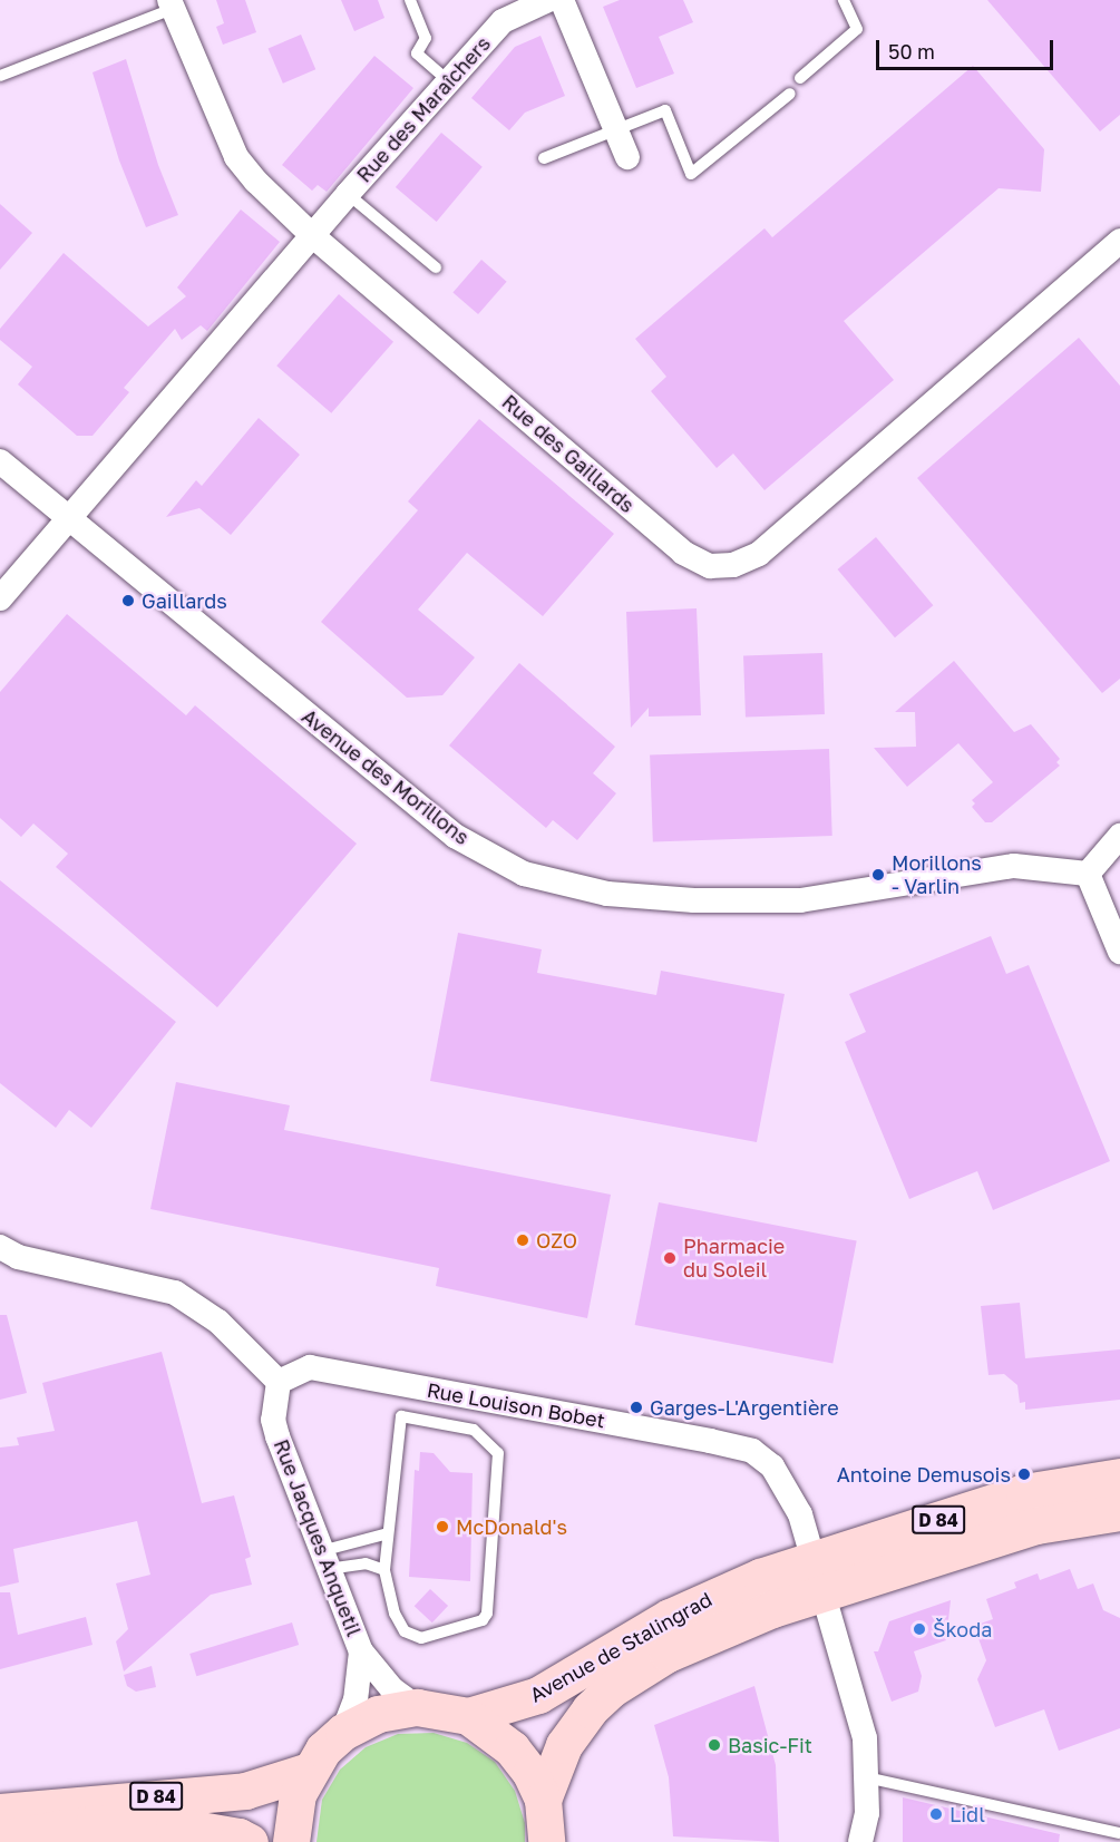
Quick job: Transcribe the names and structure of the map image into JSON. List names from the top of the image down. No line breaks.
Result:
{"streets":{"main road":["D 84","Avenue de Stalingrad"],"street":["Rue des Maraîchers","Rue des Gaillards","Avenue des Morillons","Rue Louison Bobet","Rue Jacques Anquetil"]},"crossings":[["Rue des Maraîchers","Rue des Gaillards"],["Rue Louison Bobet","Rue Jacques Anquetil"],["Rue Louison Bobet","Avenue de Stalingrad"]],"places":["Gaillards","Morillons - Varlin","OZO","Pharmacie du Soleil","Garges-L'Argentière","Antoine Demusois","McDonald's","Škoda","Basic-Fit","Lidl"],"scale_bar":"50 m"}
